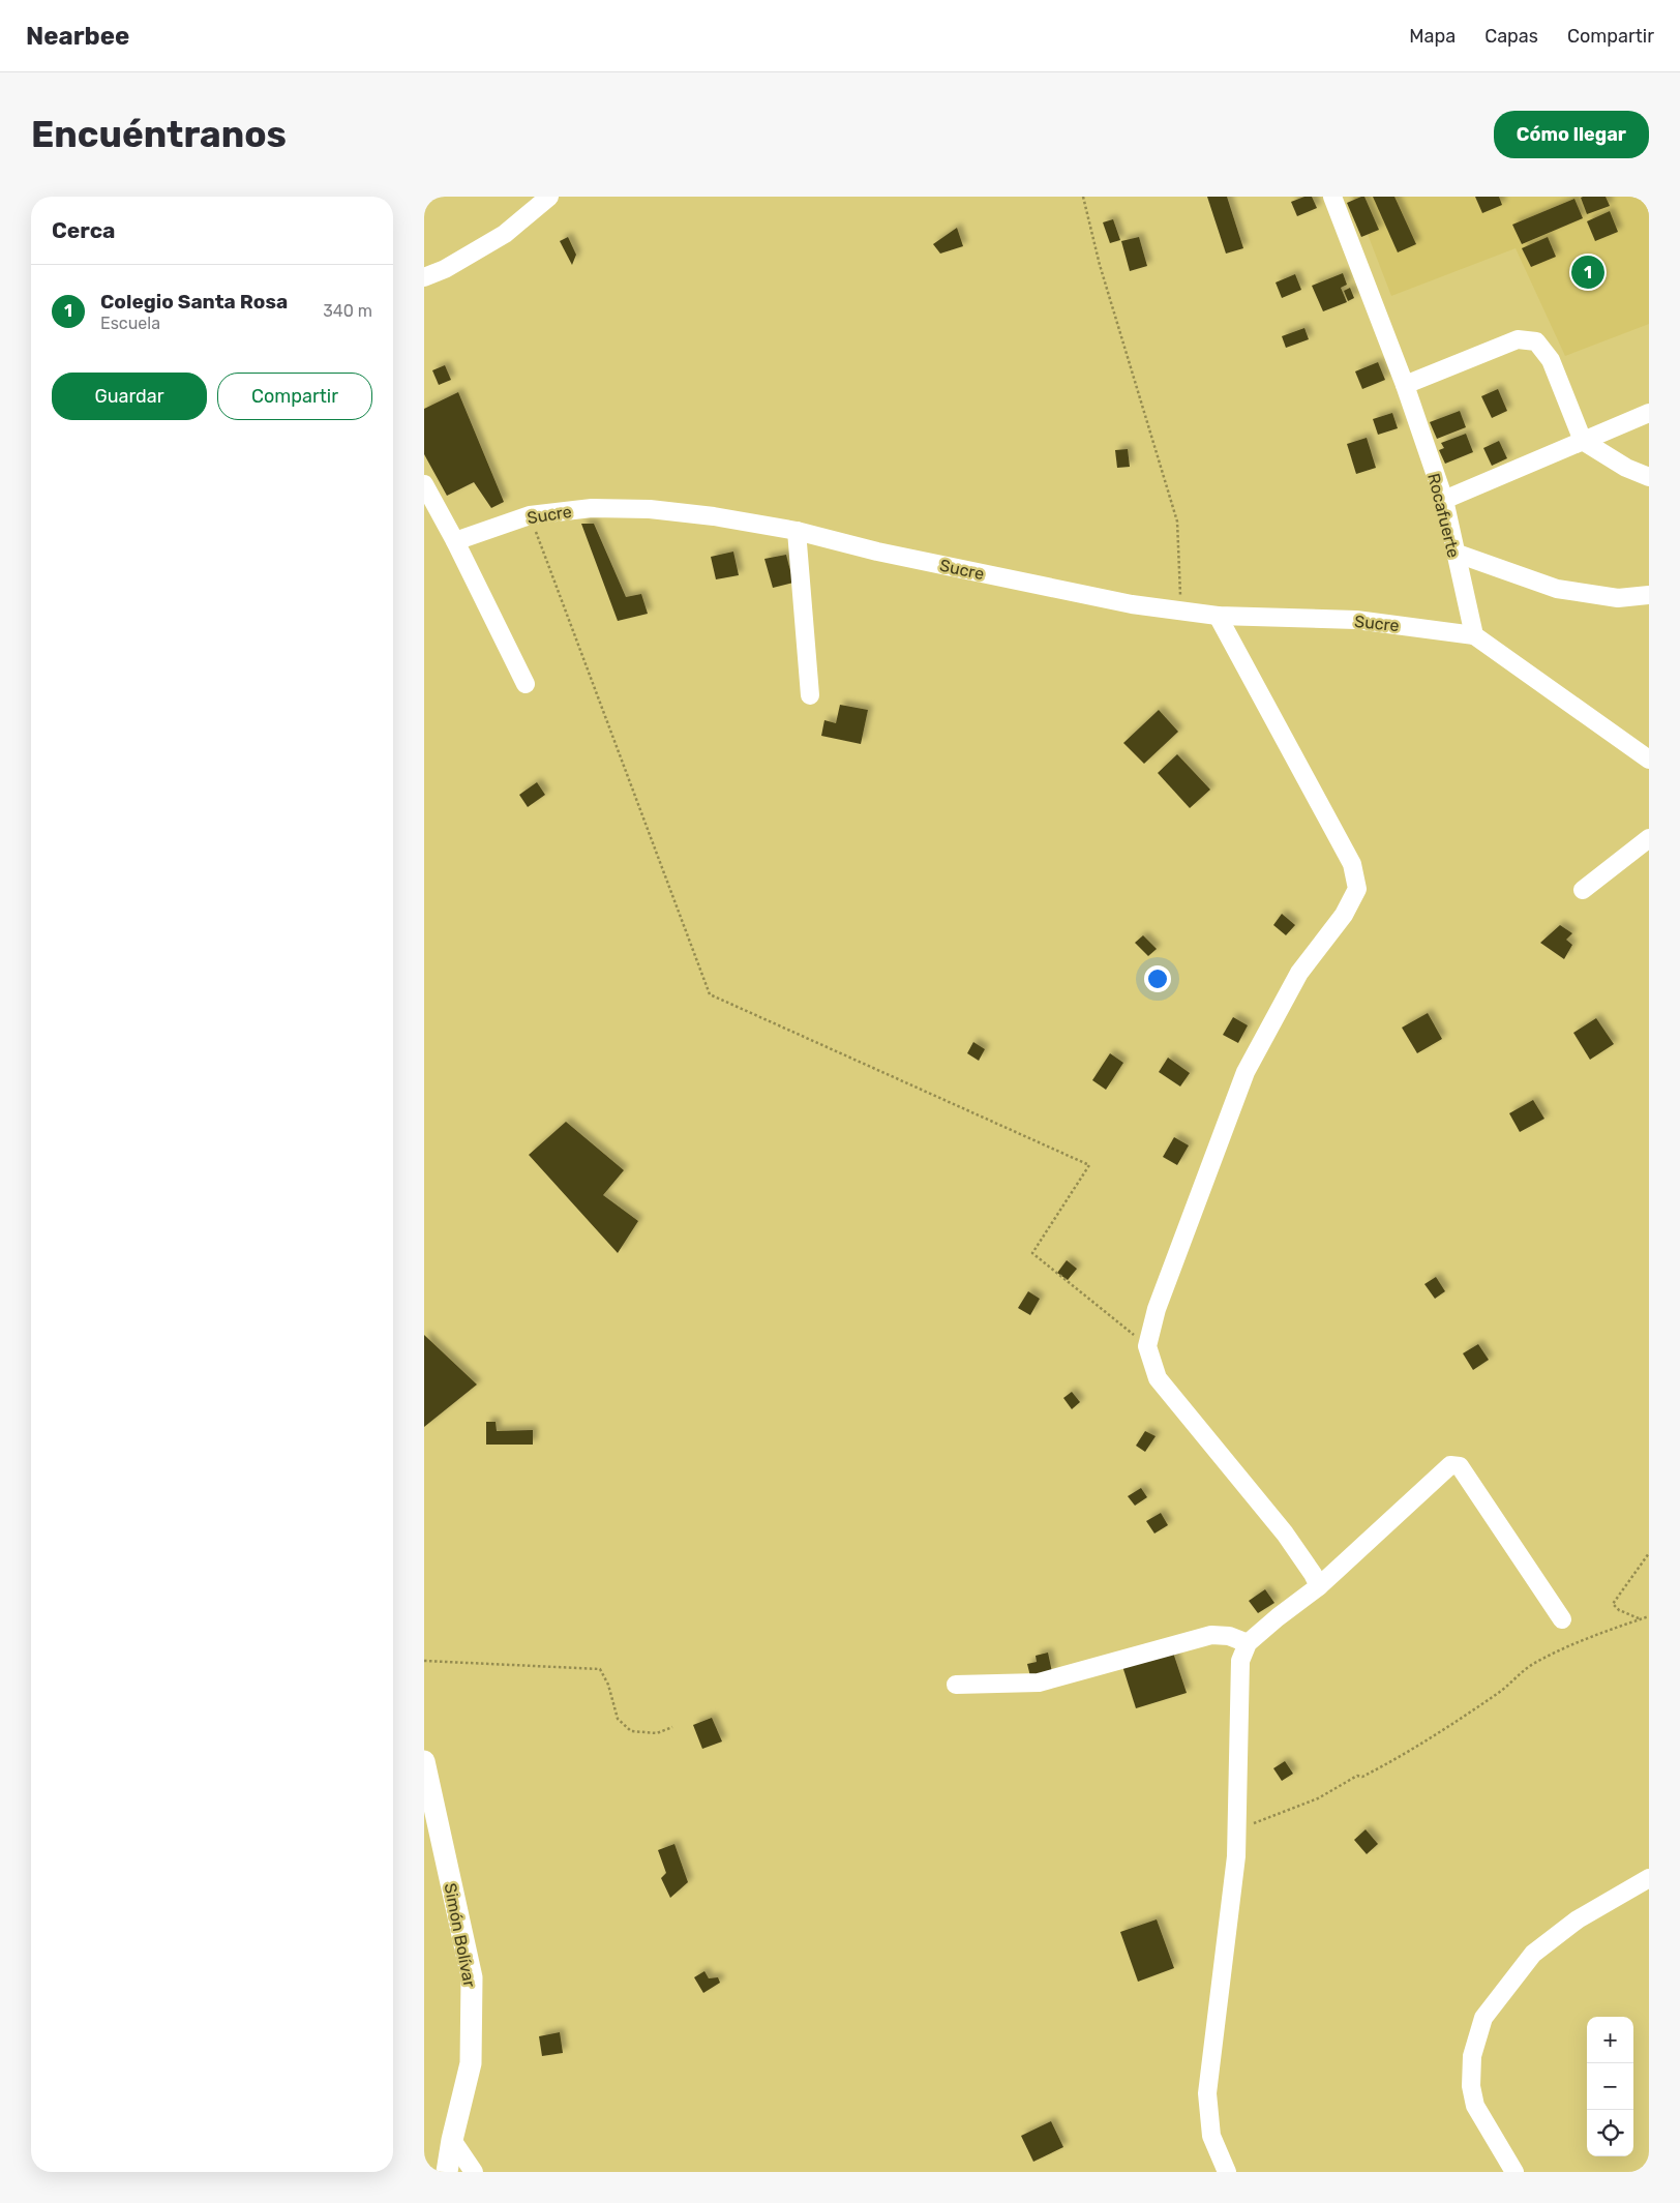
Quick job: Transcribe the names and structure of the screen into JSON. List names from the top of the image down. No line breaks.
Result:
{"streets":{"street":["Sucre","Rocafuerte","Simón Bolívar"]},"crossings":[["Sucre","Rocafuerte"]],"page":{"header":"Nearbee","nav":["Mapa","Capas","Compartir"],"buttons":["Cómo llegar",["Guardar","Compartir"]],"title":"Encuéntranos","heading":"Cerca","pins":"1","list":[{"mark":"1","name":"Colegio Santa Rosa","note":"Escuela","value":"340 m"}],"map_buttons":["+","−"]}}
